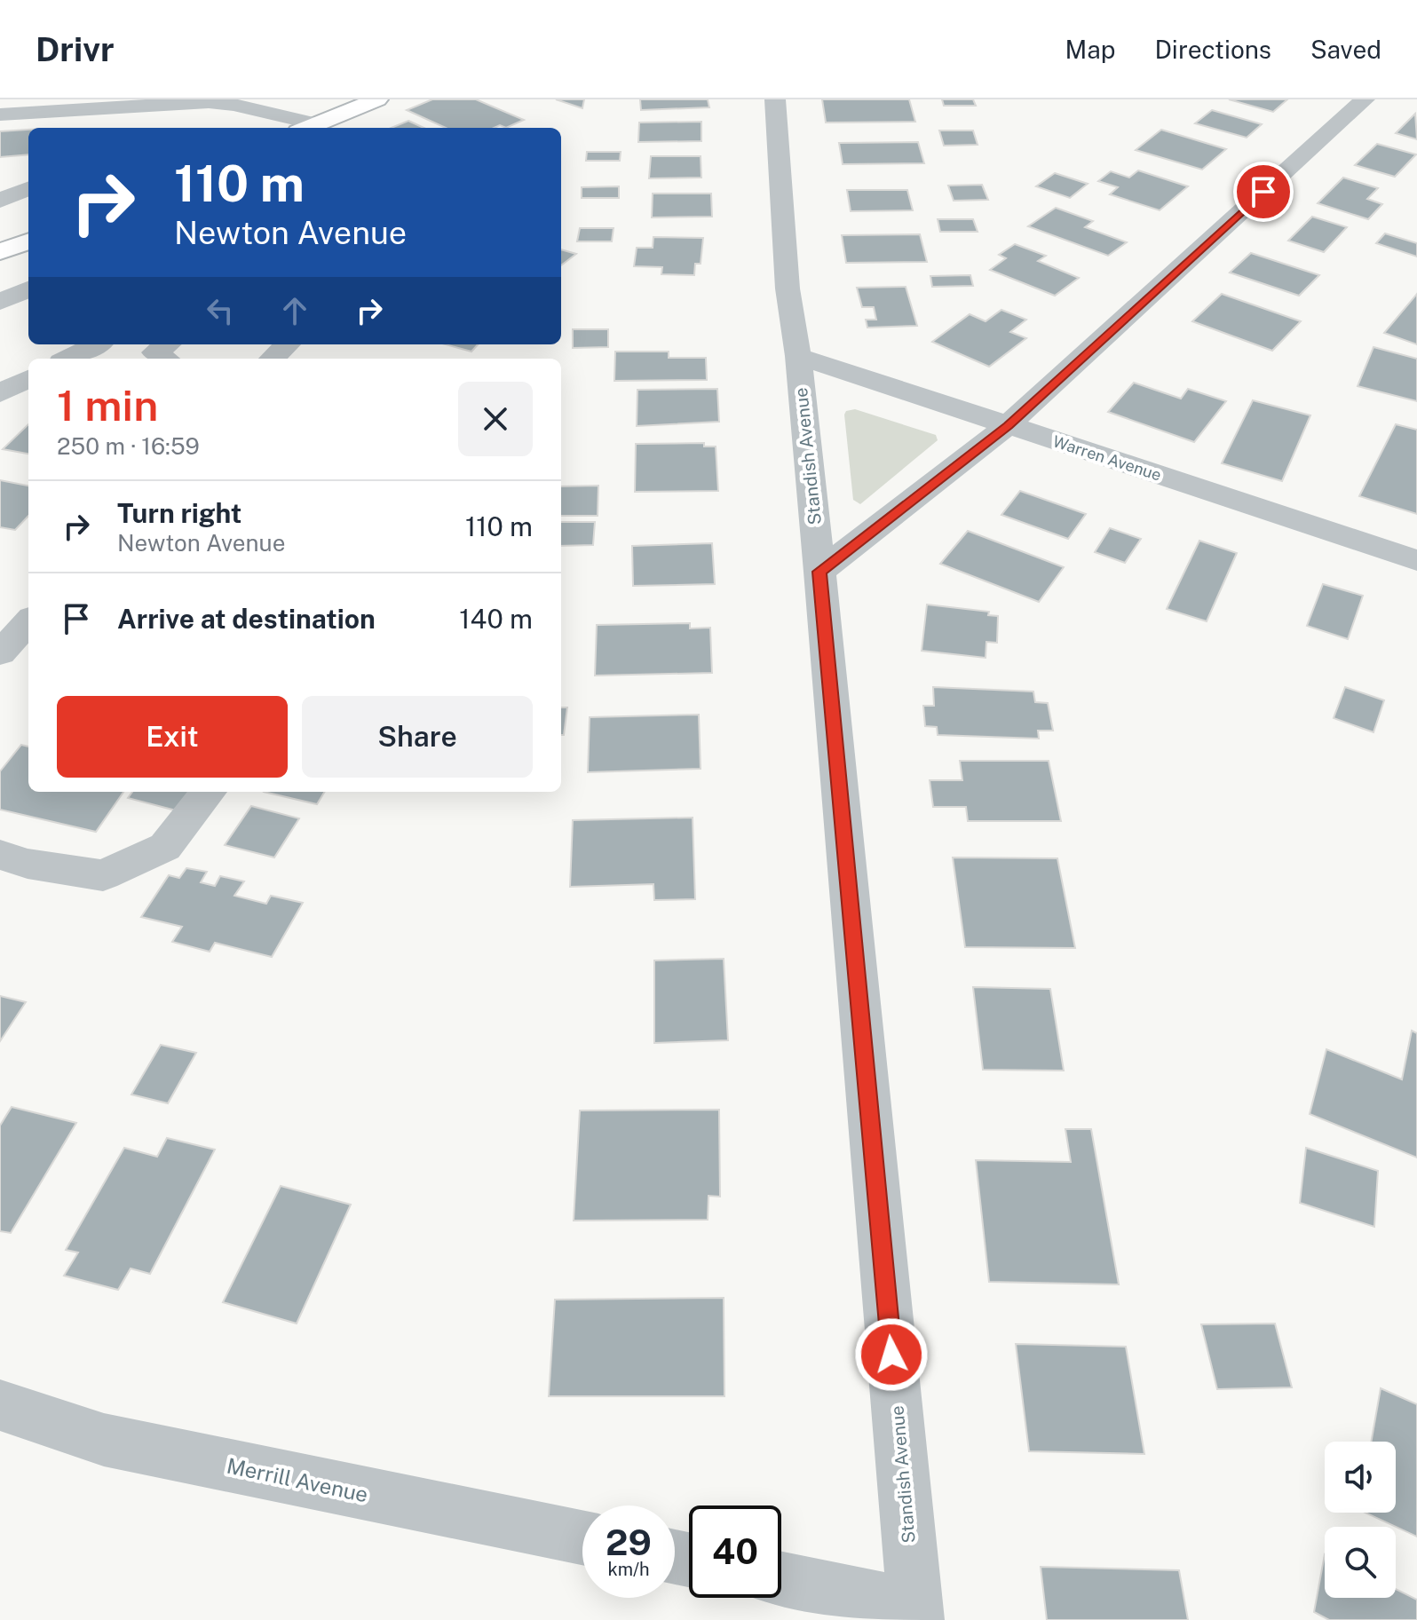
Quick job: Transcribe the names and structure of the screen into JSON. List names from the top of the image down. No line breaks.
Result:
{"streets":{"street":["Standish Avenue","Warren Avenue","Merrill Avenue"]},"crossings":[["Standish Avenue","Warren Avenue"]],"page":{"header":"Drivr","nav":["Map","Directions","Saved"],"turn":["110 m","Newton Avenue"],"heading":["1 min","250 m · 16:59"],"list":[{"name":"Turn right","note":"Newton Avenue","value":"110 m"},{"name":"Arrive at destination","value":"140 m"}],"buttons":["Exit","Share"],"speed":"29 km/h","limit":"40"}}
